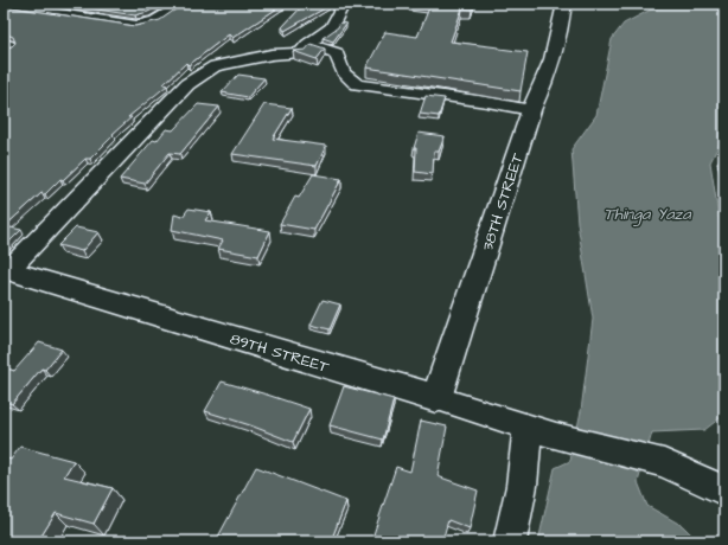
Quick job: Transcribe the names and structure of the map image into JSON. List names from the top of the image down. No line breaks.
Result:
{"streets":{"main road":["38TH STREET","89TH STREET"]},"crossings":[["38TH STREET","89TH STREET"]],"water":["Thinga Yaza"]}
